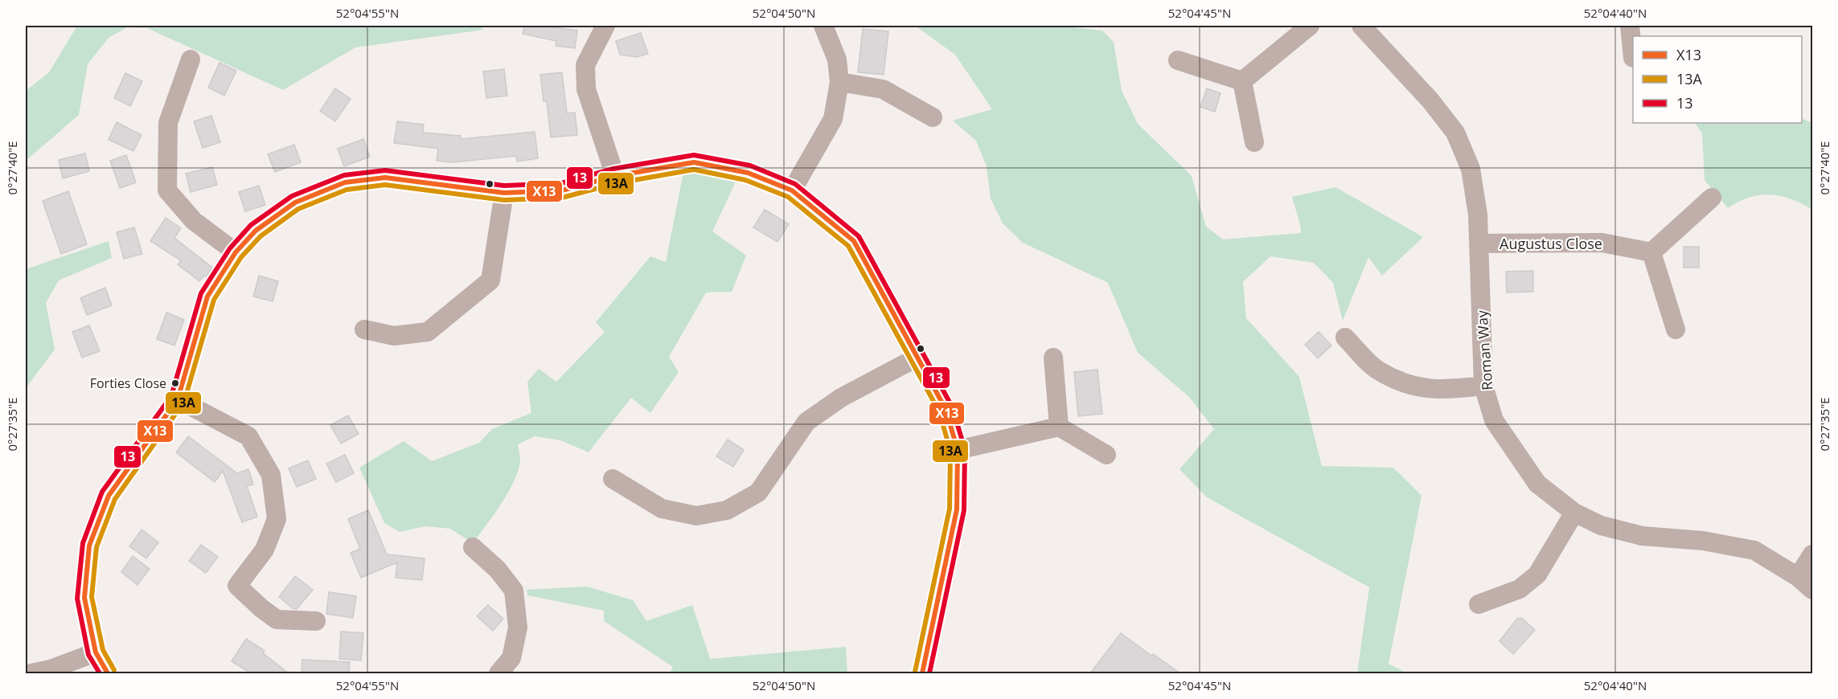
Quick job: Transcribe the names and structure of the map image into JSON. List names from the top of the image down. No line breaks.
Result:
{"streets":{"street":["Augustus Close","Roman Way"]},"crossings":[["Augustus Close","Roman Way"]],"places":["Forties Close"],"lines":["transit line 13","transit line X13","transit line 13A"],"legend":["X13","13A","13"],"coordinates":["52°04'55\"N","52°04'50\"N","52°04'45\"N","52°04'40\"N","0°27'40\"E","0°27'35\"E"]}
